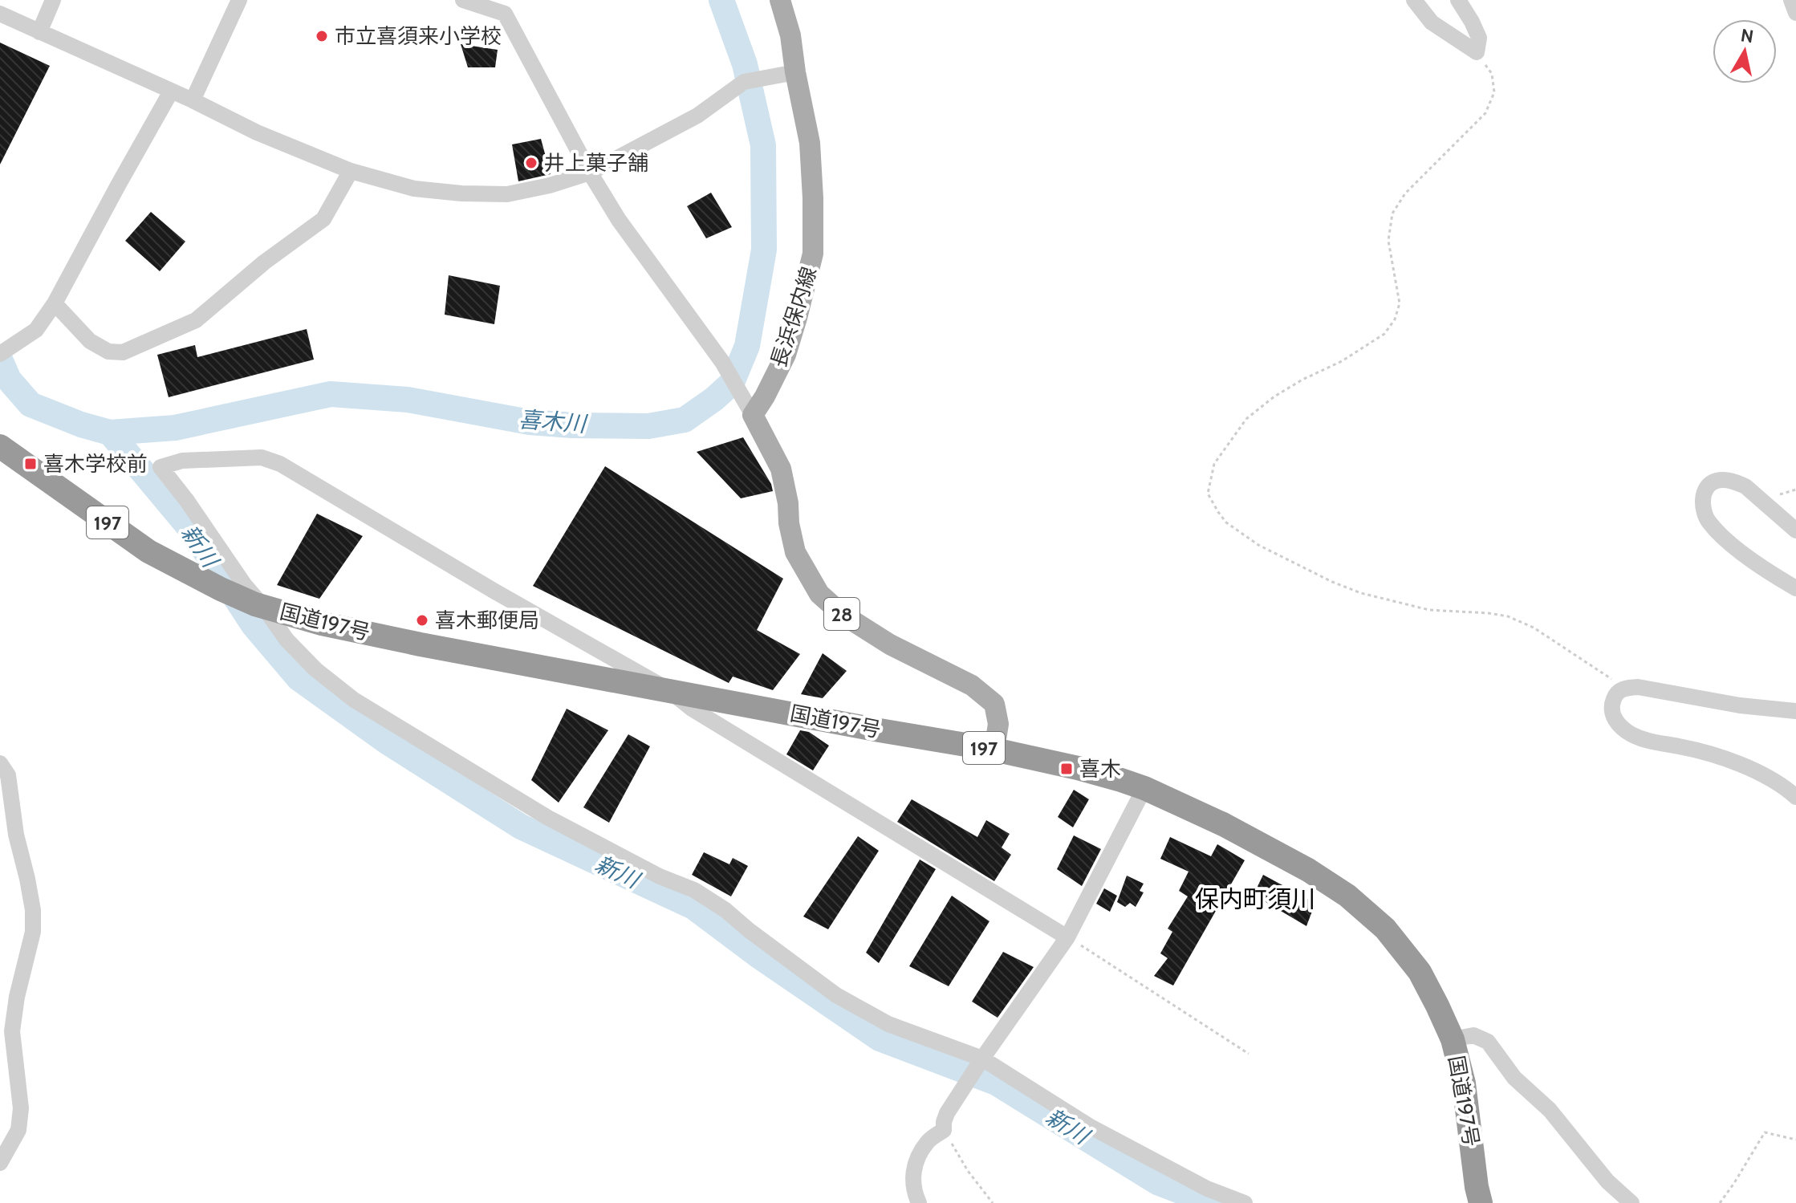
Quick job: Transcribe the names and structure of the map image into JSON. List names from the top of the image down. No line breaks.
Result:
{"streets":{"highway":["197","国道197号"],"main road":["長浜保内線","28"]},"crossings":[["長浜保内線","28"],["28","国道197号"]],"districts":["保内町須川"],"water":["喜木川","新川"],"places":{"other":["市立喜須来小学校","井上菓子舗","喜木郵便局"],"transit":["喜木学校前","喜木"]},"north":"top"}
